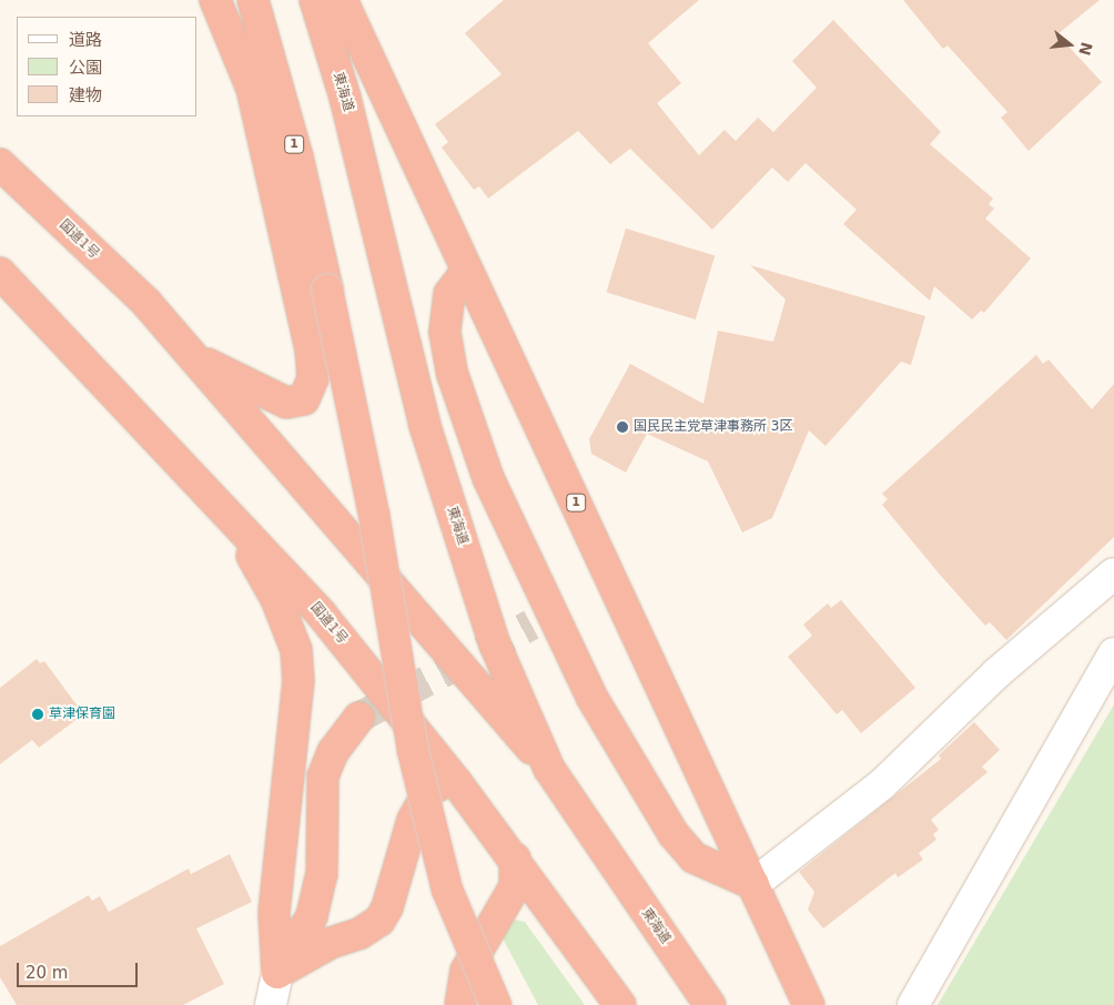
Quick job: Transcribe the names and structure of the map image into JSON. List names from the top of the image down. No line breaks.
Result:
{"streets":{"highway":["東海道","1","国道1号"]},"crossings":[["東海道","国道1号"]],"places":["国民民主党草津事務所 3区","草津保育園"],"legend":["道路","公園","建物"],"scale_bar":"20 m","north":"right"}
